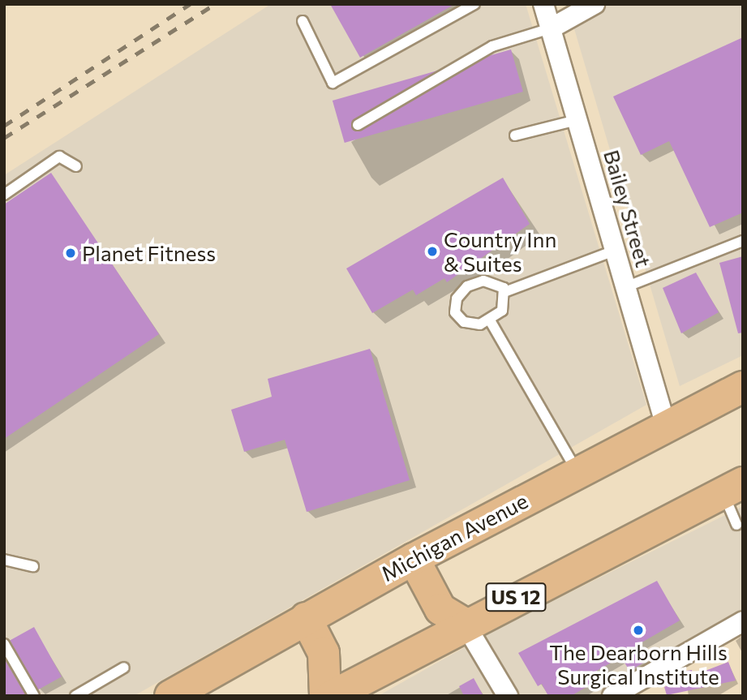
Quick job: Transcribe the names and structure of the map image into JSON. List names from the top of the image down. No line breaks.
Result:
{"streets":{"main road":["Michigan Avenue","US 12"],"street":["Bailey Street"]},"crossings":[["Bailey Street","Michigan Avenue"]],"places":["Country Inn & Suites","Planet Fitness","The Dearborn Hills Surgical Institute"]}
